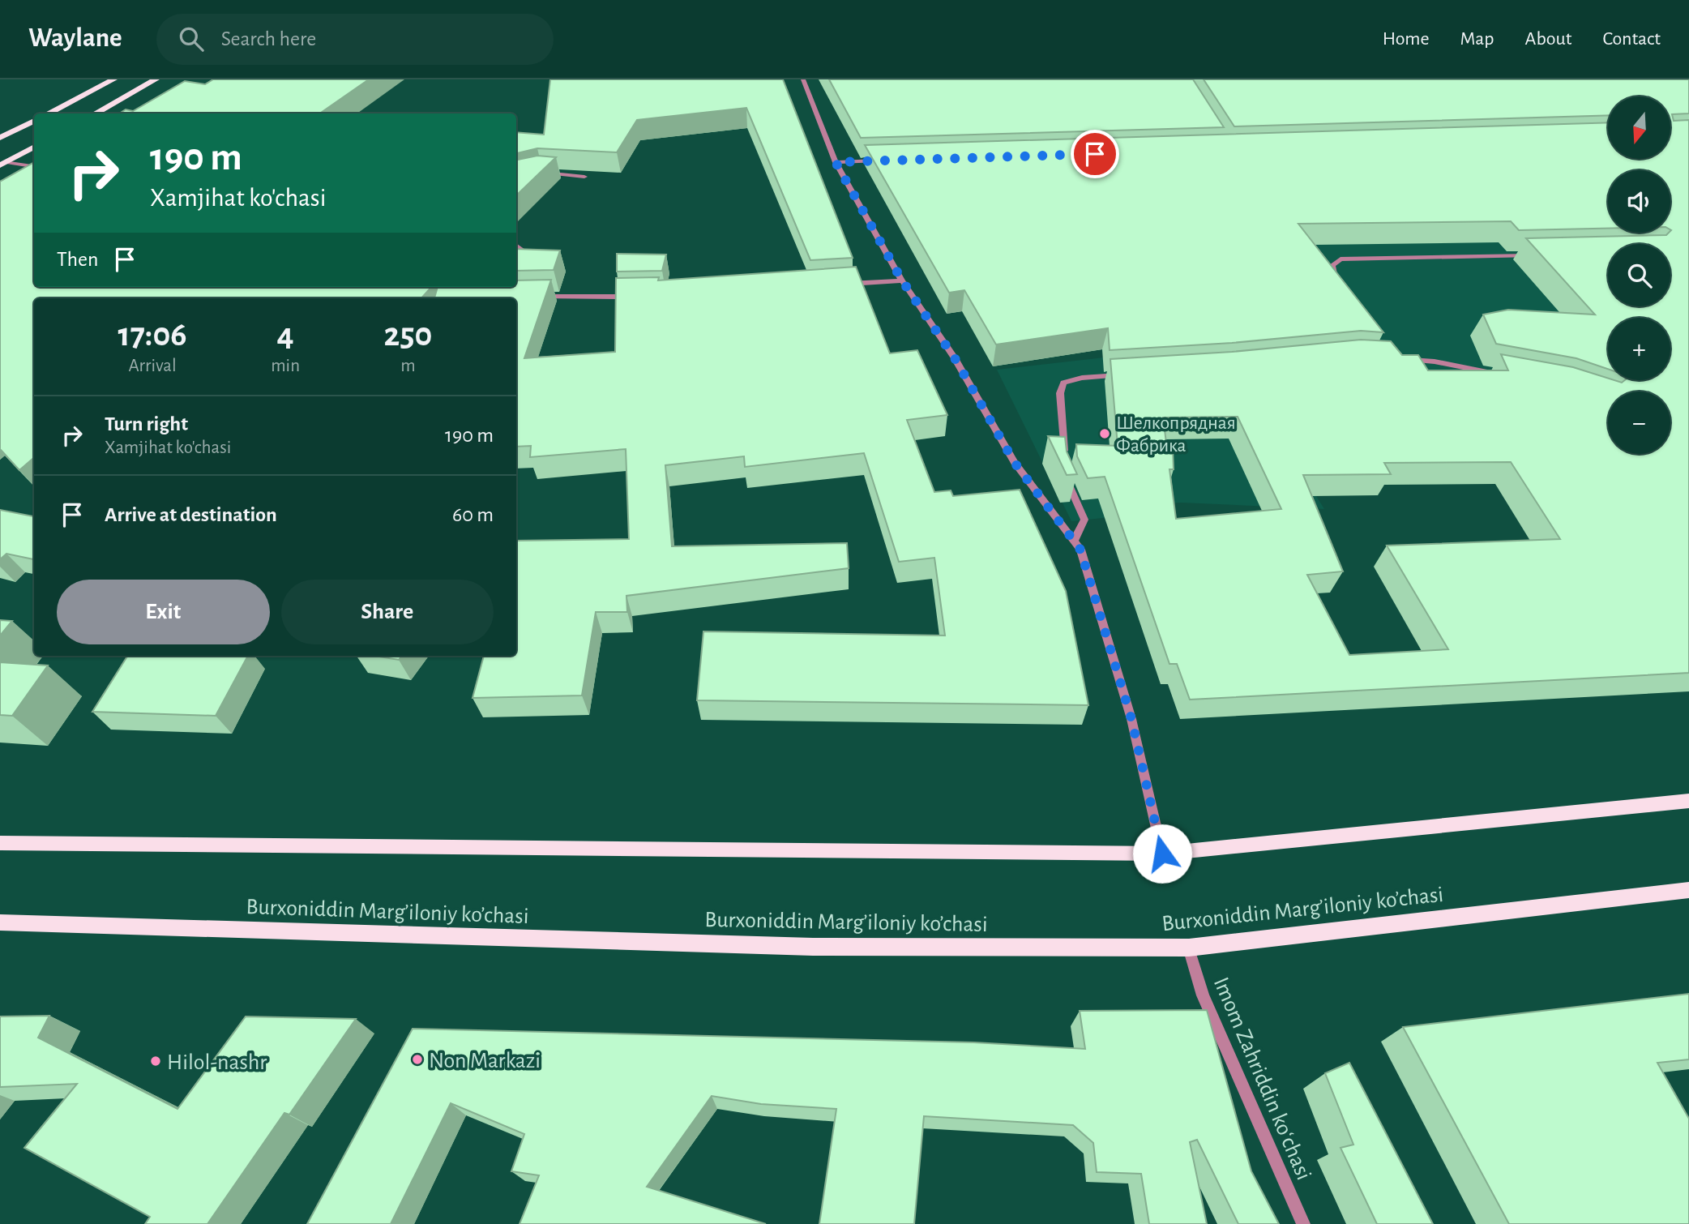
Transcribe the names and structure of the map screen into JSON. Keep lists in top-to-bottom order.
{
  "streets": {
    "main road": ["Burxoniddin Marg’iloniy ko’chasi"],
    "street": ["Imom Zahriddin koʻchasi"]
  },
  "crossings": [
    ["Burxoniddin Marg’iloniy ko’chasi", "Imom Zahriddin koʻchasi"]
  ],
  "places": ["Шелкопрядная Фабрика", "Non Markazi", "Hilol-nashr"],
  "north": "bottom",
  "page": {
    "header": "Waylane",
    "search": "Search here",
    "nav": [
      "Home",
      "Map",
      "About",
      "Contact"
    ],
    "map_buttons": ["+", "−"],
    "turn": ["190 m", "Xamjihat ko'chasi"],
    "then": "Then",
    "eta": [
      "17:06",
      "Arrival",
      "4",
      "min",
      "250",
      "m"
    ],
    "list": [
      {
        "name": "Turn right",
        "note": "Xamjihat ko'chasi",
        "value": "190 m"
      },
      {
        "name": "Arrive at destination",
        "value": "60 m"
      }
    ],
    "buttons": ["Exit", "Share"]
  }
}
